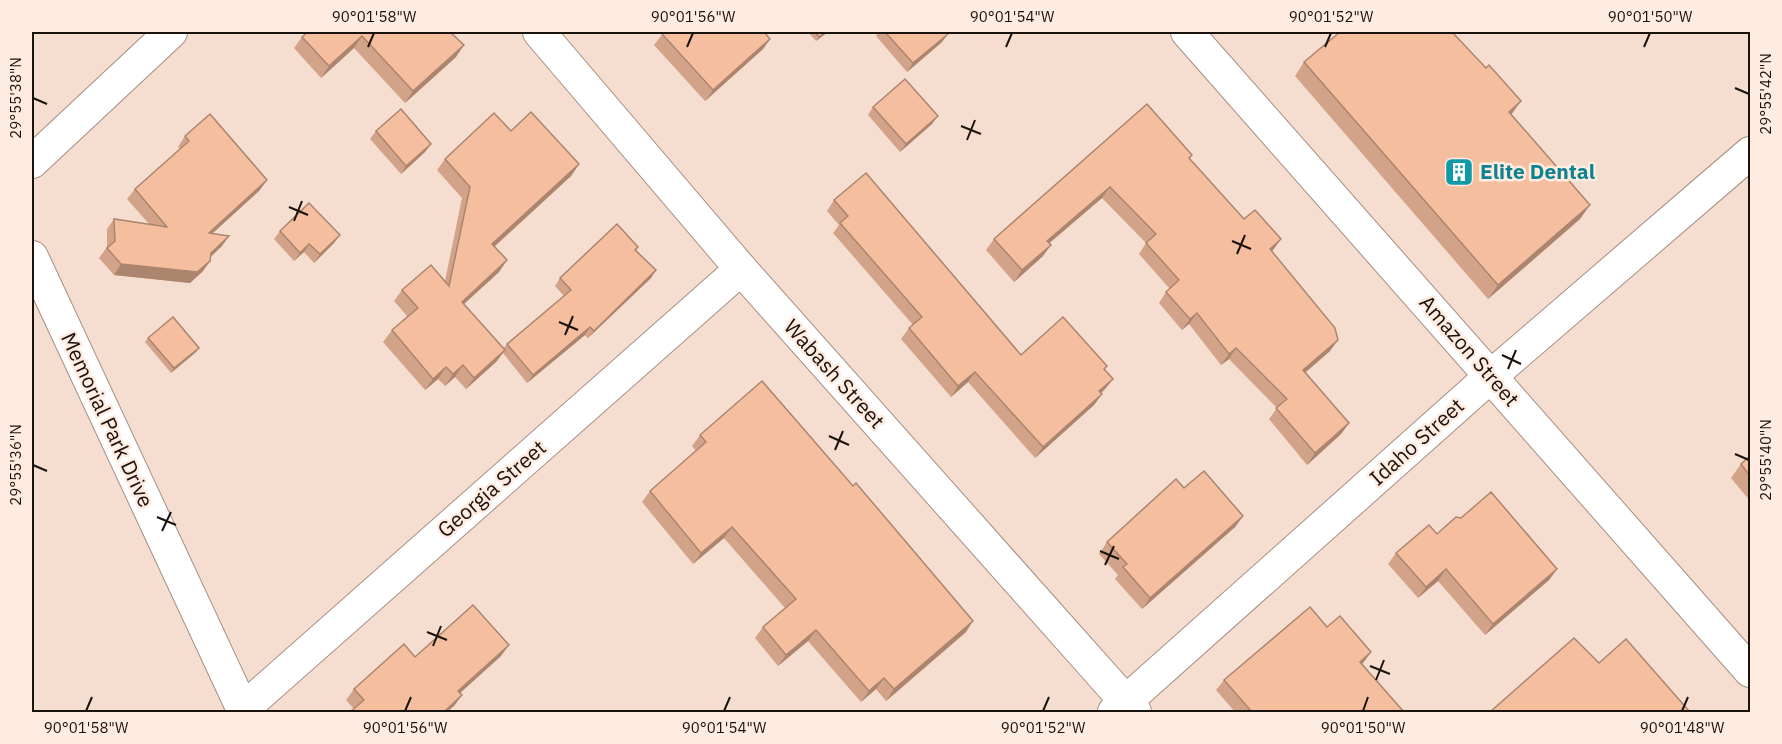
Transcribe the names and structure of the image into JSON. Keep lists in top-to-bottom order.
{
  "streets": {
    "street": [
      "Amazon Street",
      "Wabash Street",
      "Memorial Park Drive",
      "Idaho Street",
      "Georgia Street"
    ]
  },
  "crossings": [
    ["Amazon Street", "Idaho Street"],
    ["Wabash Street", "Idaho Street"],
    ["Wabash Street", "Georgia Street"],
    ["Memorial Park Drive", "Georgia Street"]
  ],
  "places": {
    "building": ["Elite Dental"]
  },
  "coordinates": [
    "90°01'58\"W",
    "90°01'56\"W",
    "90°01'54\"W",
    "90°01'52\"W",
    "90°01'50\"W",
    "29°55'42\"N",
    "29°55'38\"N",
    "29°55'40\"N",
    "29°55'36\"N",
    "90°01'48\"W"
  ]
}
